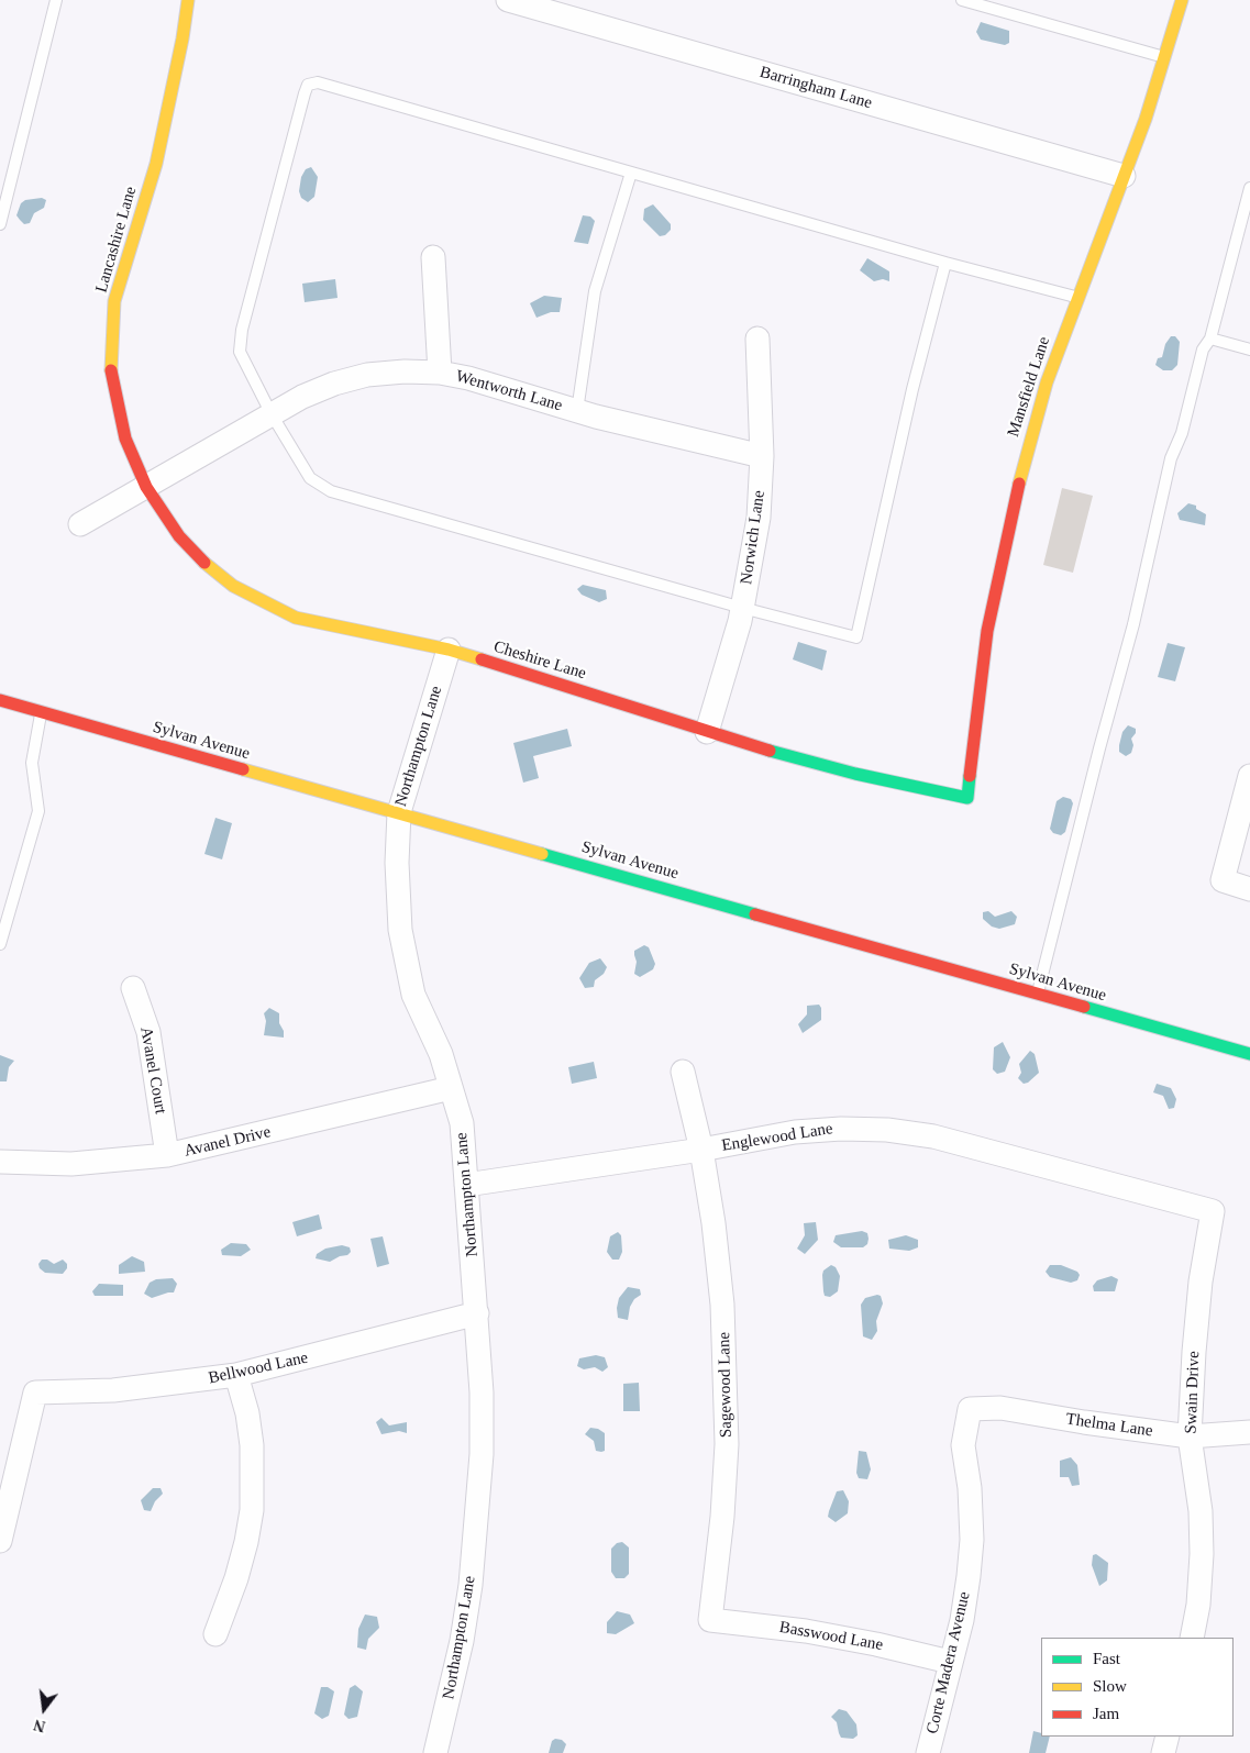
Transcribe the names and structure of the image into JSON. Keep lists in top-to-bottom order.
{
  "streets": {
    "street": [
      "Barringham Lane",
      "Lancashire Lane",
      "Mansfield Lane",
      "Wentworth Lane",
      "Norwich Lane",
      "Cheshire Lane",
      "Sylvan Avenue",
      "Northampton Lane",
      "Avanel Court",
      "Englewood Lane",
      "Avanel Drive",
      "Bellwood Lane",
      "Sagewood Lane",
      "Swain Drive",
      "Thelma Lane",
      "Basswood Lane",
      "Corte Madera Avenue"
    ]
  },
  "crossings": [
    ["Barringham Lane", "Mansfield Lane"],
    ["Lancashire Lane", "Wentworth Lane"],
    ["Lancashire Lane", "Cheshire Lane"],
    ["Mansfield Lane", "Cheshire Lane"],
    ["Wentworth Lane", "Norwich Lane"],
    ["Wentworth Lane", "Cheshire Lane"],
    ["Norwich Lane", "Cheshire Lane"],
    ["Cheshire Lane", "Northampton Lane"],
    ["Sylvan Avenue", "Northampton Lane"],
    ["Northampton Lane", "Englewood Lane"],
    ["Northampton Lane", "Avanel Drive"],
    ["Northampton Lane", "Bellwood Lane"],
    ["Avanel Court", "Avanel Drive"],
    ["Englewood Lane", "Sagewood Lane"],
    ["Englewood Lane", "Swain Drive"],
    ["Sagewood Lane", "Basswood Lane"],
    ["Swain Drive", "Thelma Lane"],
    ["Thelma Lane", "Corte Madera Avenue"],
    ["Basswood Lane", "Corte Madera Avenue"]
  ],
  "legend": ["Fast", "Slow", "Jam"],
  "north": "bottom"
}
